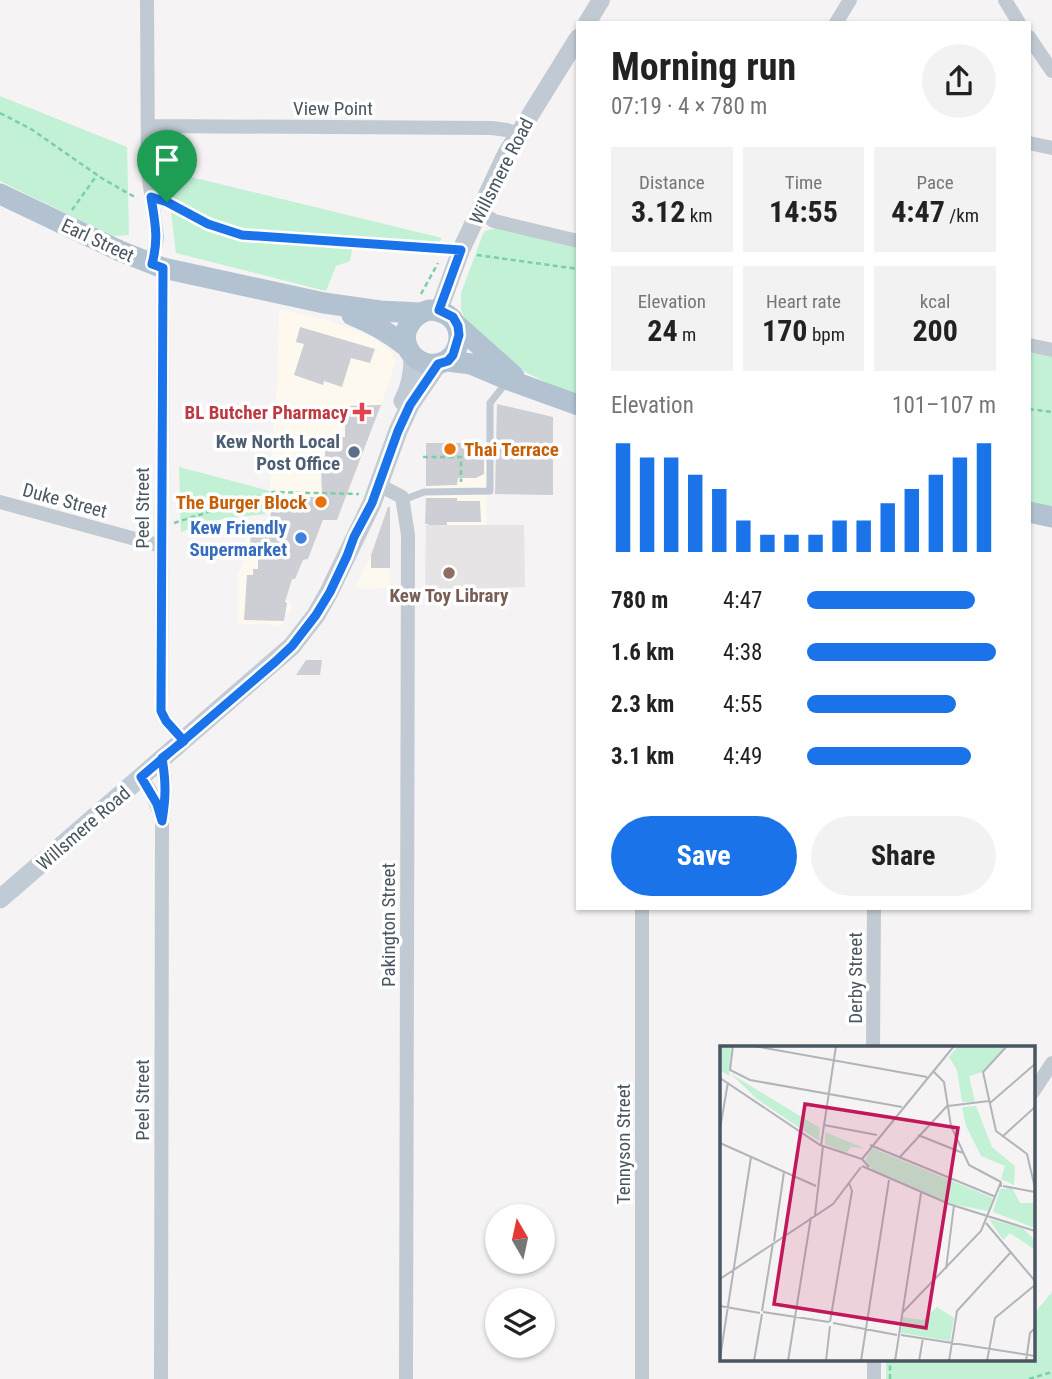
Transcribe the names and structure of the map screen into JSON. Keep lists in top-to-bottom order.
{
  "streets": {
    "main road": ["Willsmere Road", "Earl Street"],
    "street": [
      "View Point",
      "Duke Street",
      "Peel Street",
      "Pakington Street",
      "Derby Street",
      "Tennyson Street"
    ]
  },
  "crossings": [
    ["View Point", "Willsmere Road"],
    ["View Point", "Peel Street"],
    ["Willsmere Road", "Earl Street"],
    ["Willsmere Road", "Peel Street"],
    ["Earl Street", "Peel Street"],
    ["Duke Street", "Peel Street"]
  ],
  "places": {
    "health": ["BL Butcher Pharmacy"],
    "other": [
      "Thai Terrace",
      "Kew North Local Post Office",
      "The Burger Block",
      "Kew Friendly Supermarket",
      "Kew Toy Library"
    ]
  },
  "north": "top",
  "page": {
    "heading": ["Morning run", "07:19 · 4 × 780 m"],
    "stats": [
      ["Distance", "3.12 km"],
      ["Time", "14:55"],
      ["Pace", "4:47 /km"],
      ["Elevation", "24 m"],
      ["Heart rate", "170 bpm"],
      ["kcal", "200"]
    ],
    "chart": ["Elevation", "101–107 m"],
    "list": [
      {
        "name": "780 m",
        "note": "4:47"
      },
      {
        "name": "1.6 km",
        "note": "4:38"
      },
      {
        "name": "2.3 km",
        "note": "4:55"
      },
      {
        "name": "3.1 km",
        "note": "4:49"
      }
    ],
    "buttons": ["Save", "Share"]
  }
}
